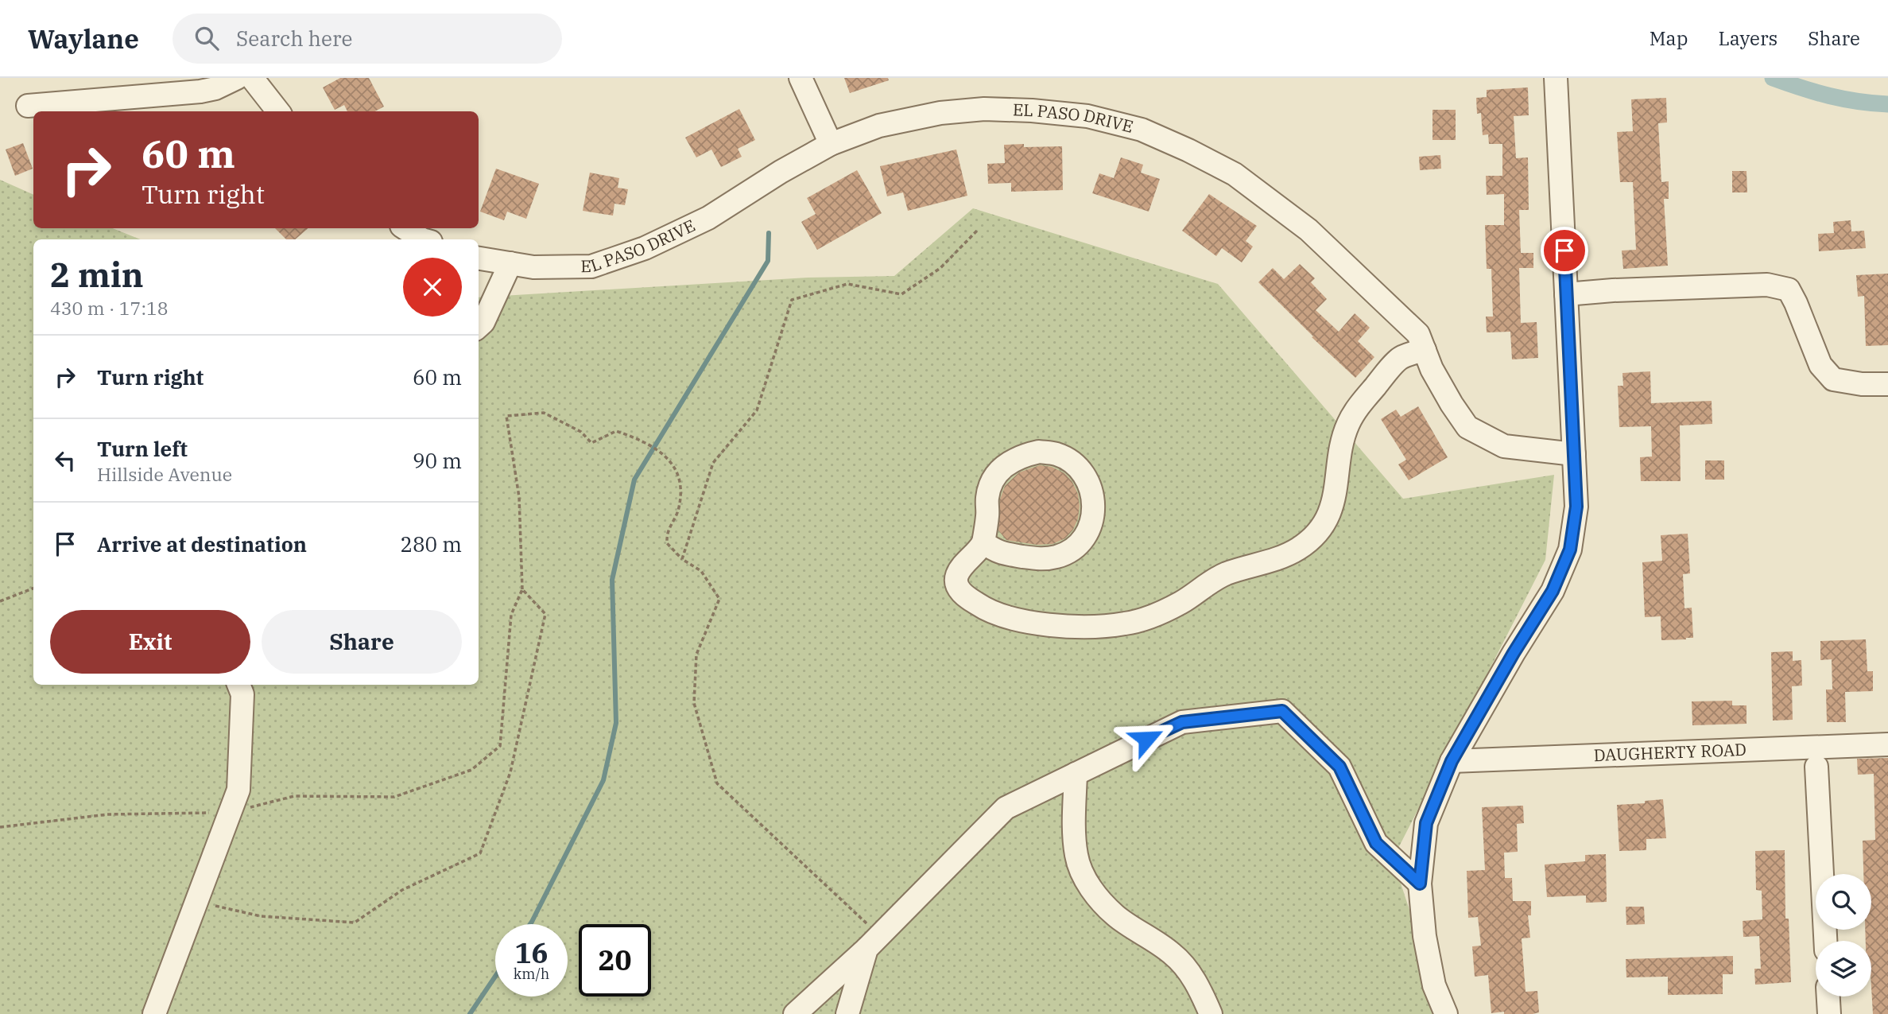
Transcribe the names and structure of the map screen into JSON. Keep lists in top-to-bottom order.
{
  "streets": {
    "street": ["EL PASO DRIVE", "DAUGHERTY ROAD"]
  },
  "page": {
    "header": "Waylane",
    "search": "Search here",
    "nav": ["Map", "Layers", "Share"],
    "turn": ["60 m", "Turn right"],
    "heading": ["2 min", "430 m · 17:18"],
    "list": [
      {
        "name": "Turn right",
        "value": "60 m"
      },
      {
        "name": "Turn left",
        "note": "Hillside Avenue",
        "value": "90 m"
      },
      {
        "name": "Arrive at destination",
        "value": "280 m"
      }
    ],
    "buttons": ["Exit", "Share"],
    "speed": "16 km/h",
    "limit": "20"
  }
}
